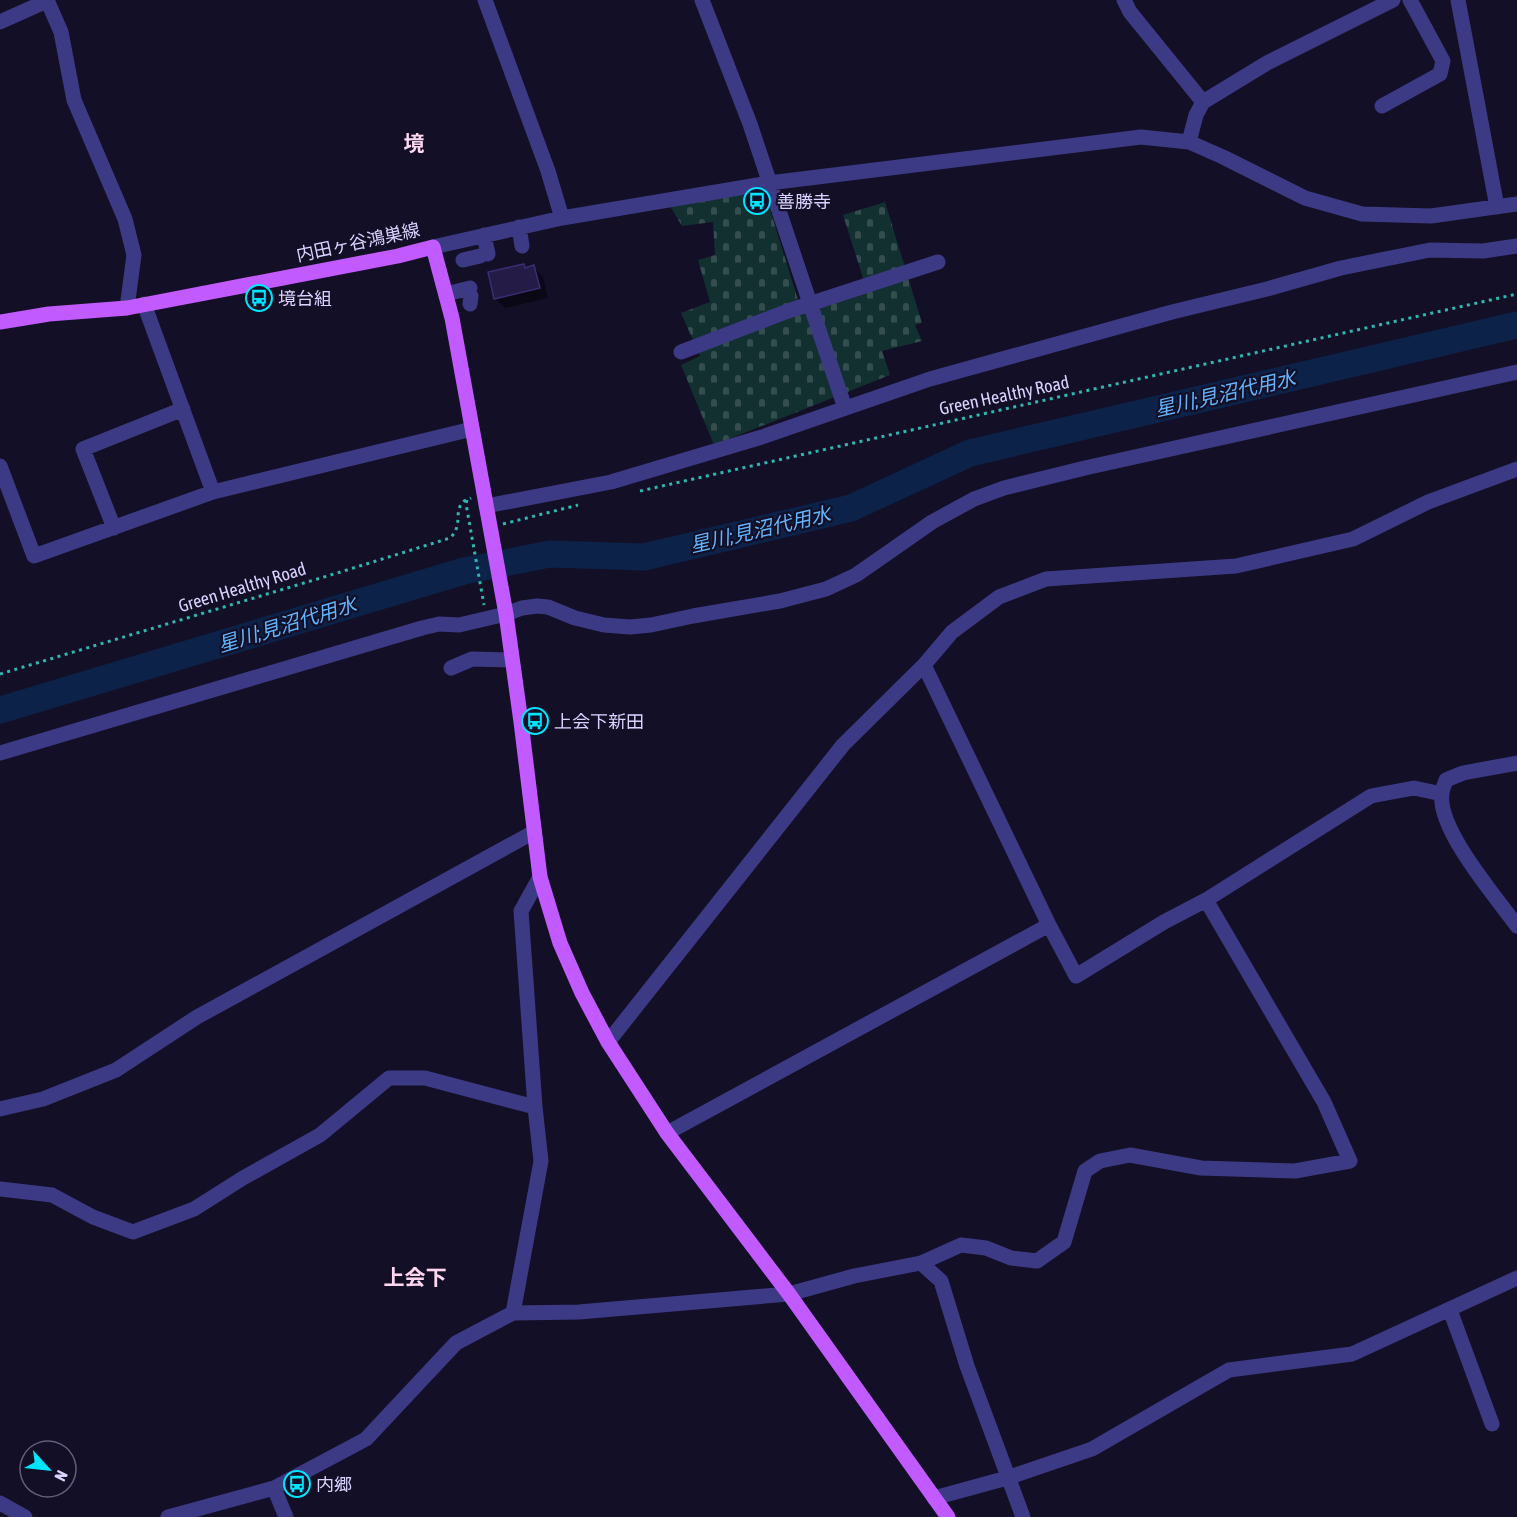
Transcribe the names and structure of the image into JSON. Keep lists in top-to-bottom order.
{
  "streets": {
    "main road": ["内田ヶ谷鴻巣線"],
    "path": ["Green Healthy Road"]
  },
  "districts": ["境", "上会下"],
  "water": ["星川;見沼代用水"],
  "places": {
    "bus stop": [
      "善勝寺",
      "境台組",
      "上会下新田",
      "内郷"
    ]
  },
  "north": "bottom right"
}
